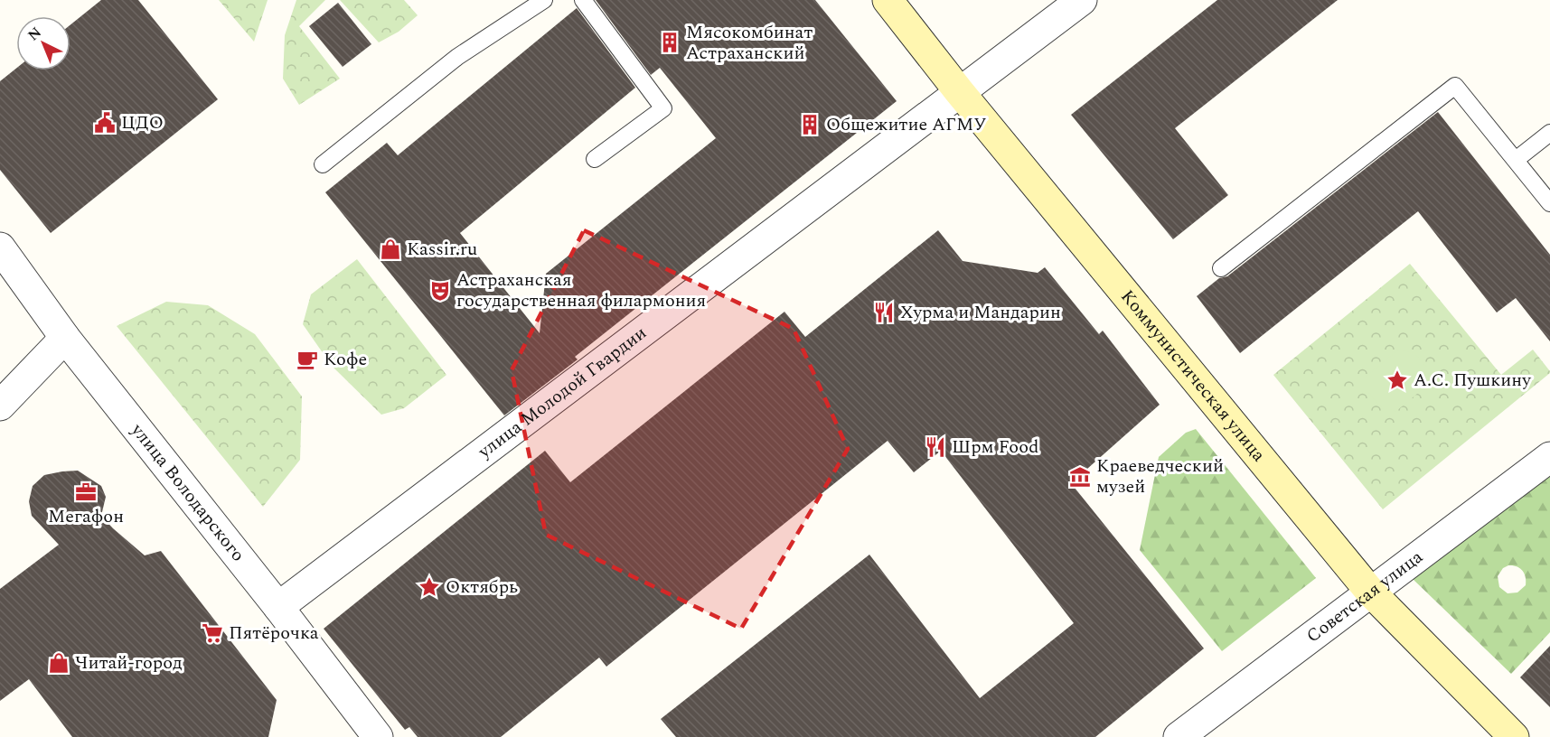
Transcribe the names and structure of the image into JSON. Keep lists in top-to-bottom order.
{
  "streets": {
    "main road": ["Коммунистическая улица"],
    "street": ["улица Молодой Гвардии", "улица Володарского", "Советская улица"]
  },
  "crossings": [
    ["Коммунистическая улица", "улица Молодой Гвардии"],
    ["Коммунистическая улица", "Советская улица"],
    ["улица Молодой Гвардии", "улица Володарского"]
  ],
  "places": {
    "building": ["Мясокомбинат Астраханский", "Общежитие АГМУ"],
    "public building": ["ЦДО"],
    "shop": ["Kassir.ru", "Читай-город"],
    "theatre": ["Астраханская государственная филармония"],
    "restaurant": ["Хурма и Мандарин", "Шрм Food"],
    "cafe": ["Кофе"],
    "place": ["А.С. Пушкину", "Октябрь"],
    "museum": ["Краеведческий музей"],
    "office": ["Мегафон"],
    "supermarket": ["Пятёрочка"]
  },
  "north": "top left"
}
